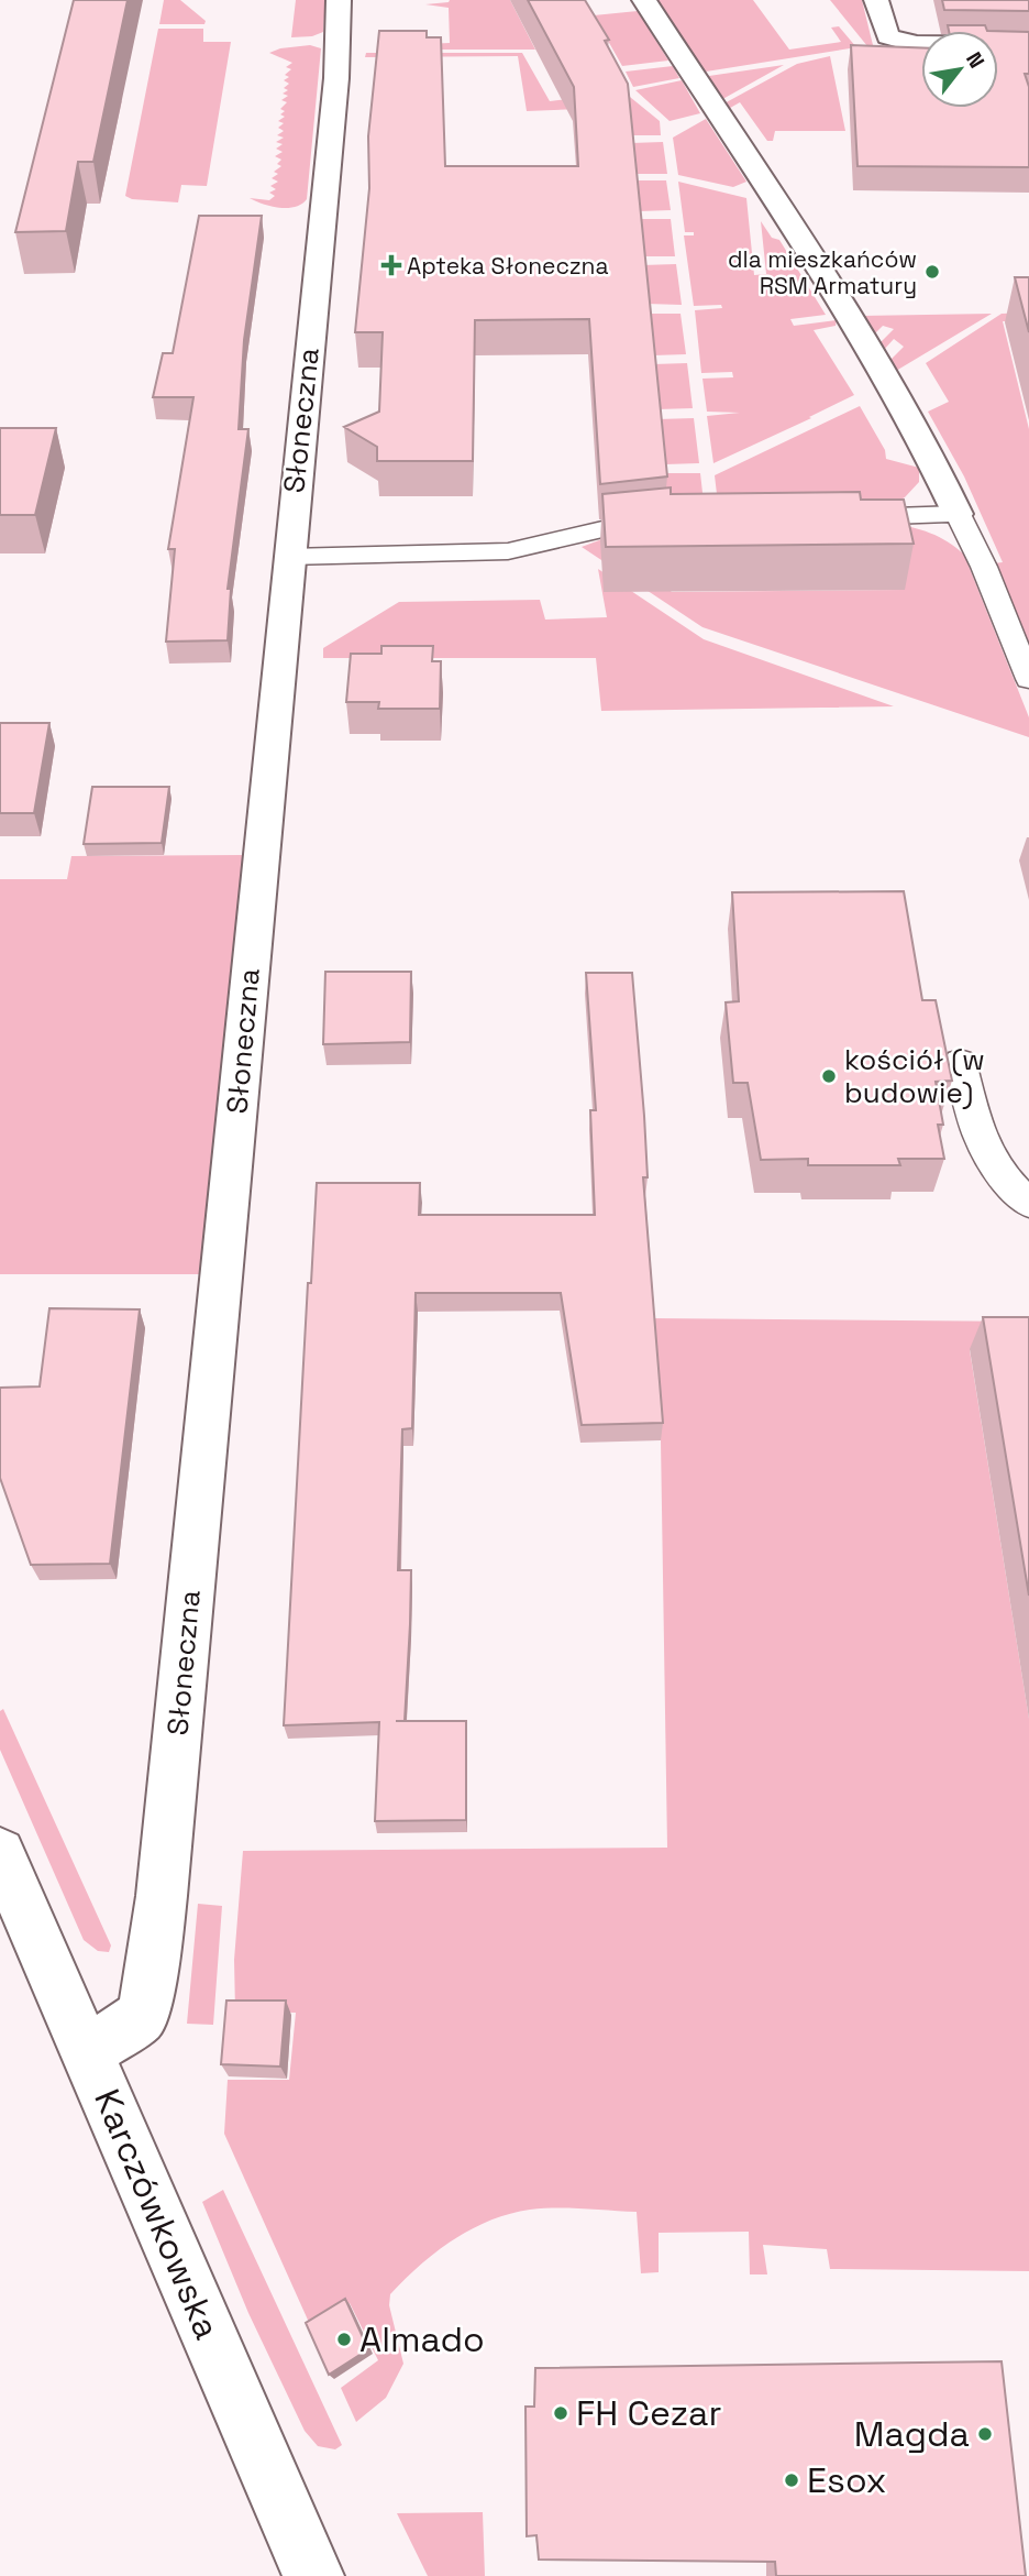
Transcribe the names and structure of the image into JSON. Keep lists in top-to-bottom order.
{
  "streets": {
    "street": ["Słoneczna", "Karczówkowska"]
  },
  "crossings": [
    ["Słoneczna", "Karczówkowska"]
  ],
  "places": {
    "health": ["Apteka Słoneczna"],
    "other": [
      "dla mieszkańców RSM Armatury",
      "kościół (w budowie)",
      "Almado",
      "FH Cezar",
      "Magda",
      "Esox"
    ]
  },
  "north": "top right"
}
